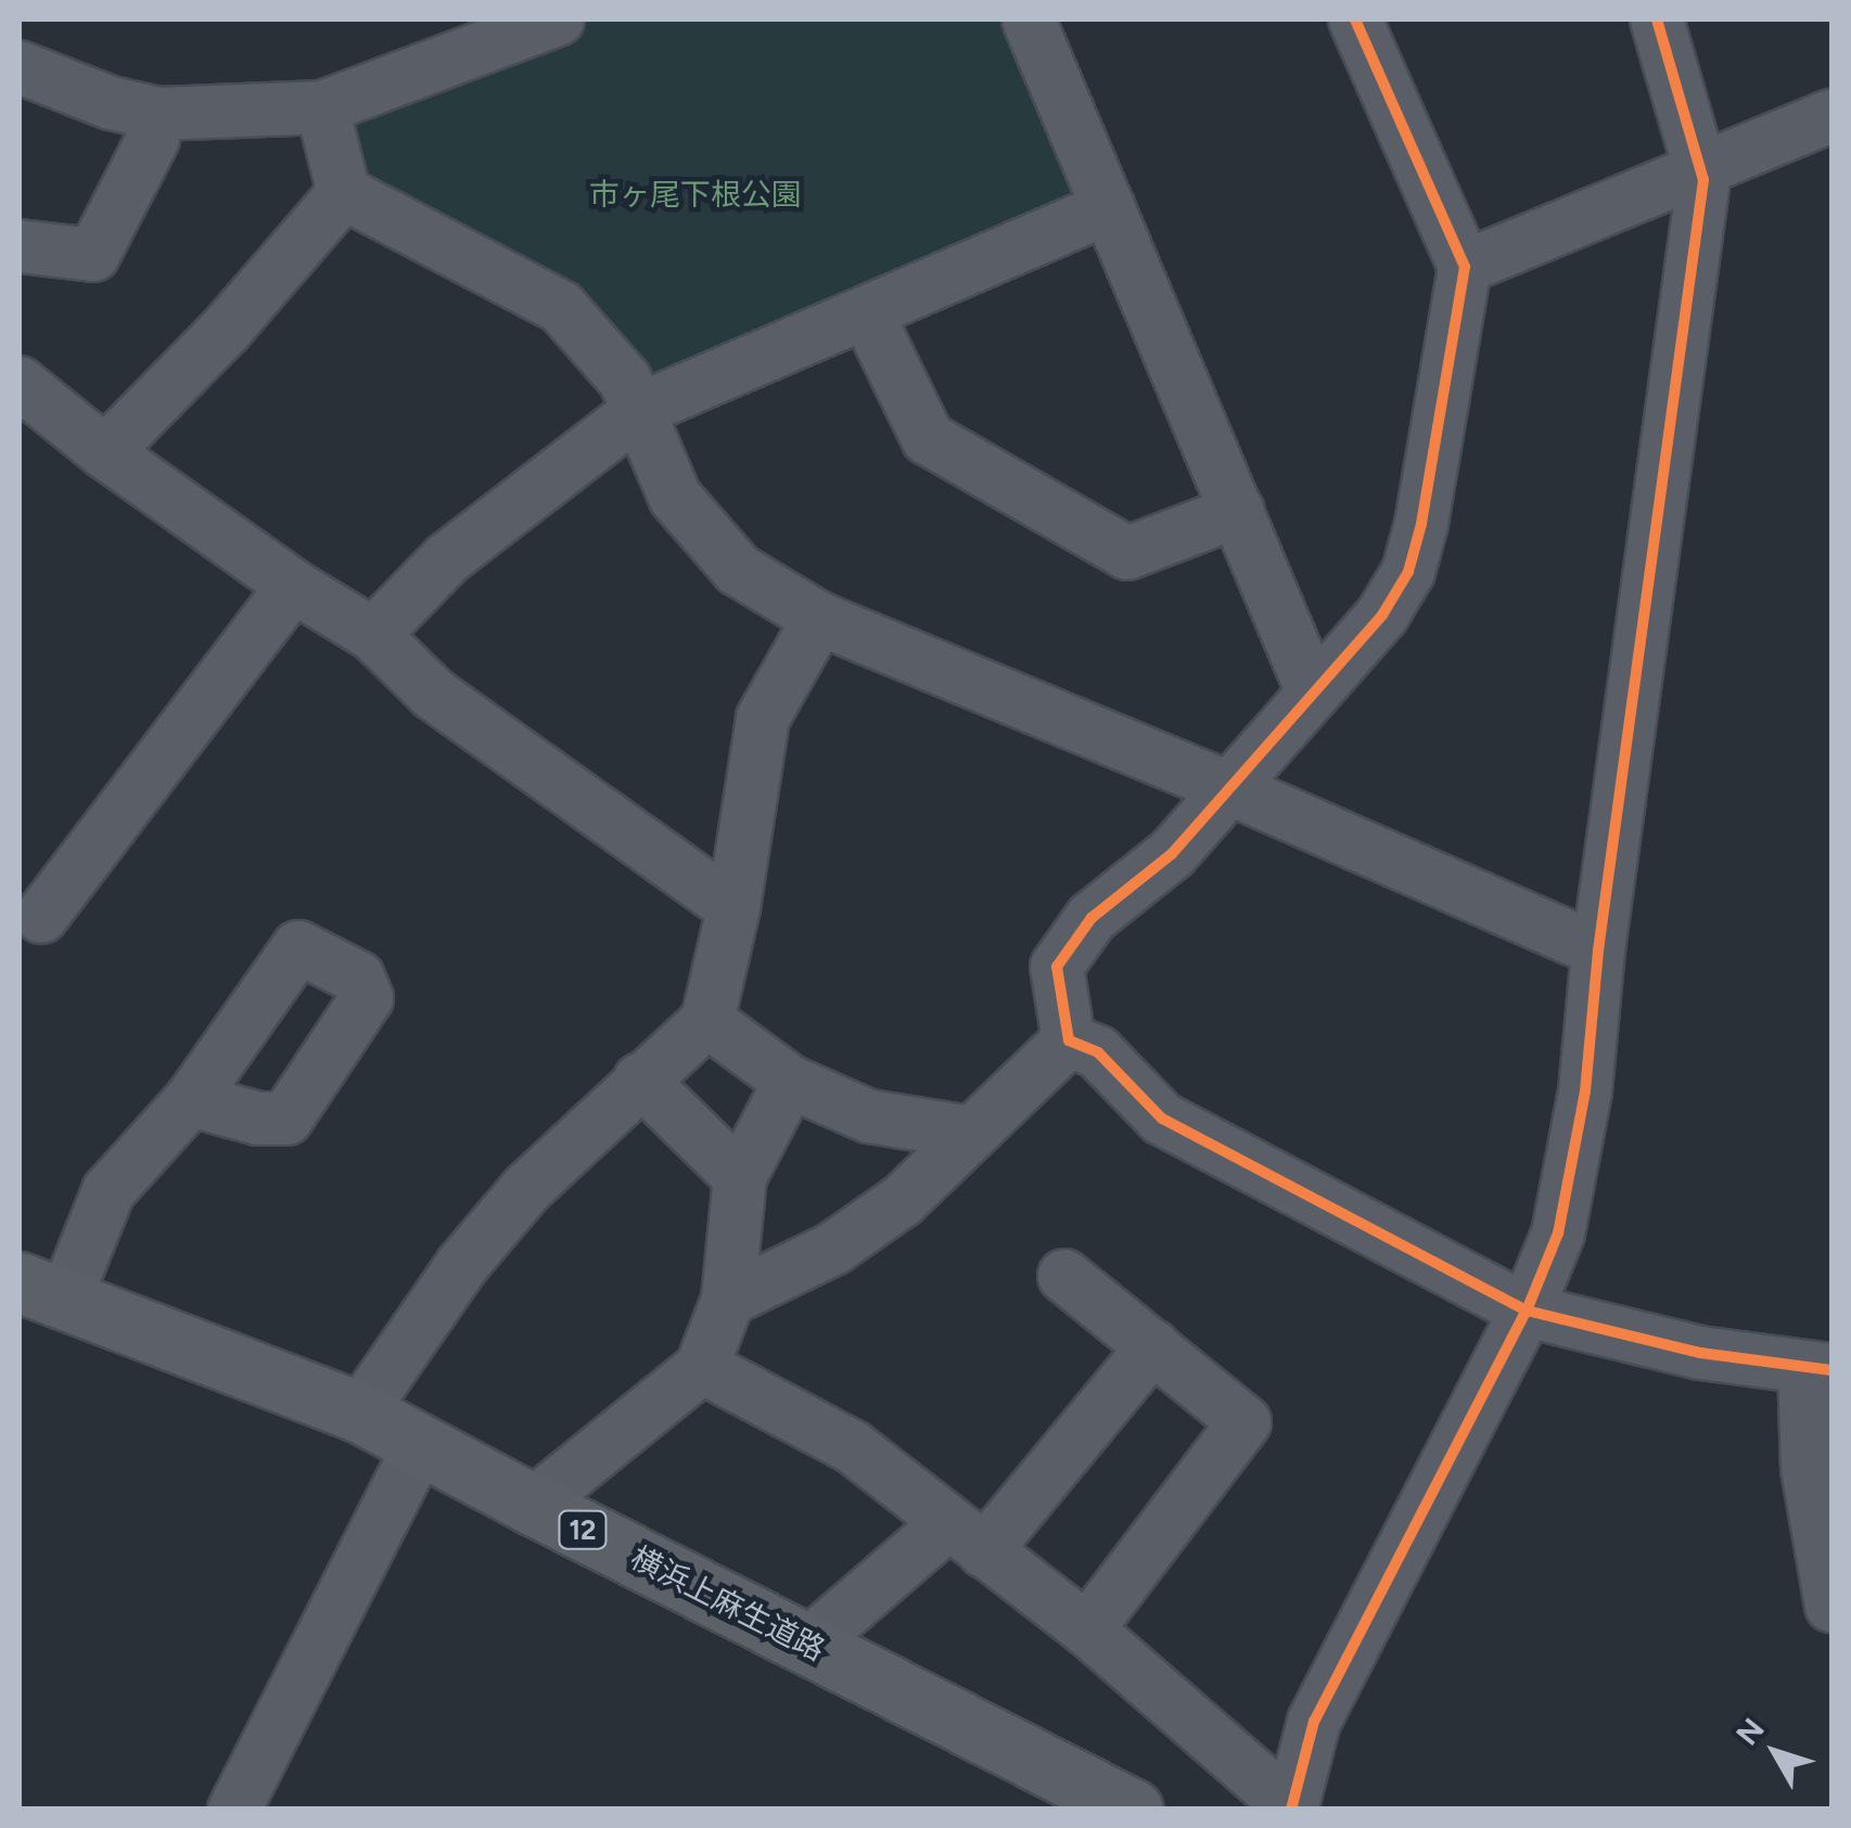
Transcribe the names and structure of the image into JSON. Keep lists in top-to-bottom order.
{
  "streets": {
    "main road": ["12", "横浜上麻生道路"]
  },
  "parks": ["市ヶ尾下根公園"],
  "north": "top left"
}
